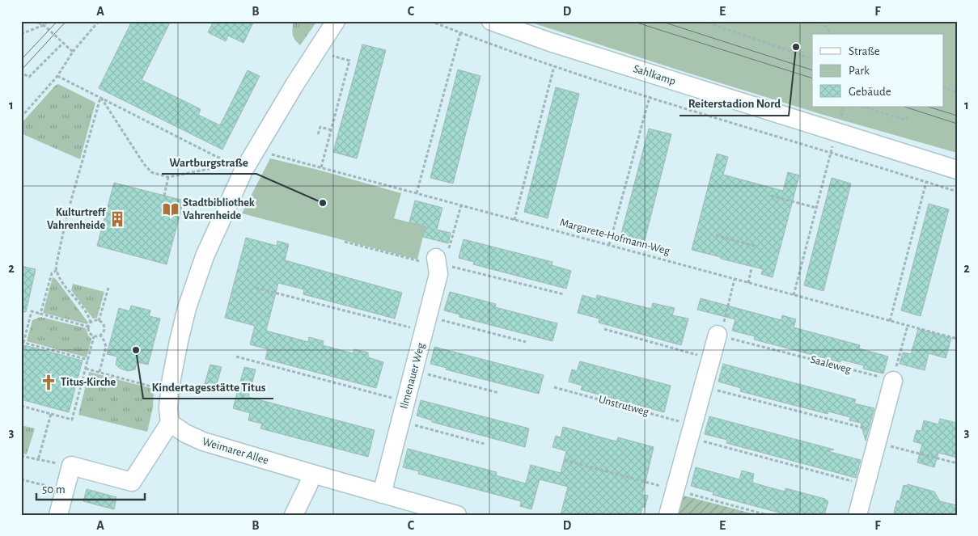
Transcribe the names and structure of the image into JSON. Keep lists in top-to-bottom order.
{
  "streets": {
    "street": ["Sahlkamp", "Ilmenauer Weg", "Weimarer Allee"],
    "path": ["Margarete-Hofmann-Weg", "Saaleweg", "Unstrutweg"]
  },
  "crossings": [
    ["Ilmenauer Weg", "Weimarer Allee"]
  ],
  "places": {
    "other": ["Reiterstadion Nord", "Wartburgstraße", "Kindertagesstätte Titus"],
    "library": ["Stadtbibliothek Vahrenheide"],
    "building": ["Kulturtreff Vahrenheide"],
    "church": ["Titus-Kirche"]
  },
  "legend": ["Straße", "Park", "Gebäude"],
  "scale_bar": "50 m",
  "grid": {
    "columns": [
      "A",
      "B",
      "C",
      "D",
      "E",
      "F"
    ],
    "rows": ["1", "2", "3"]
  }
}
